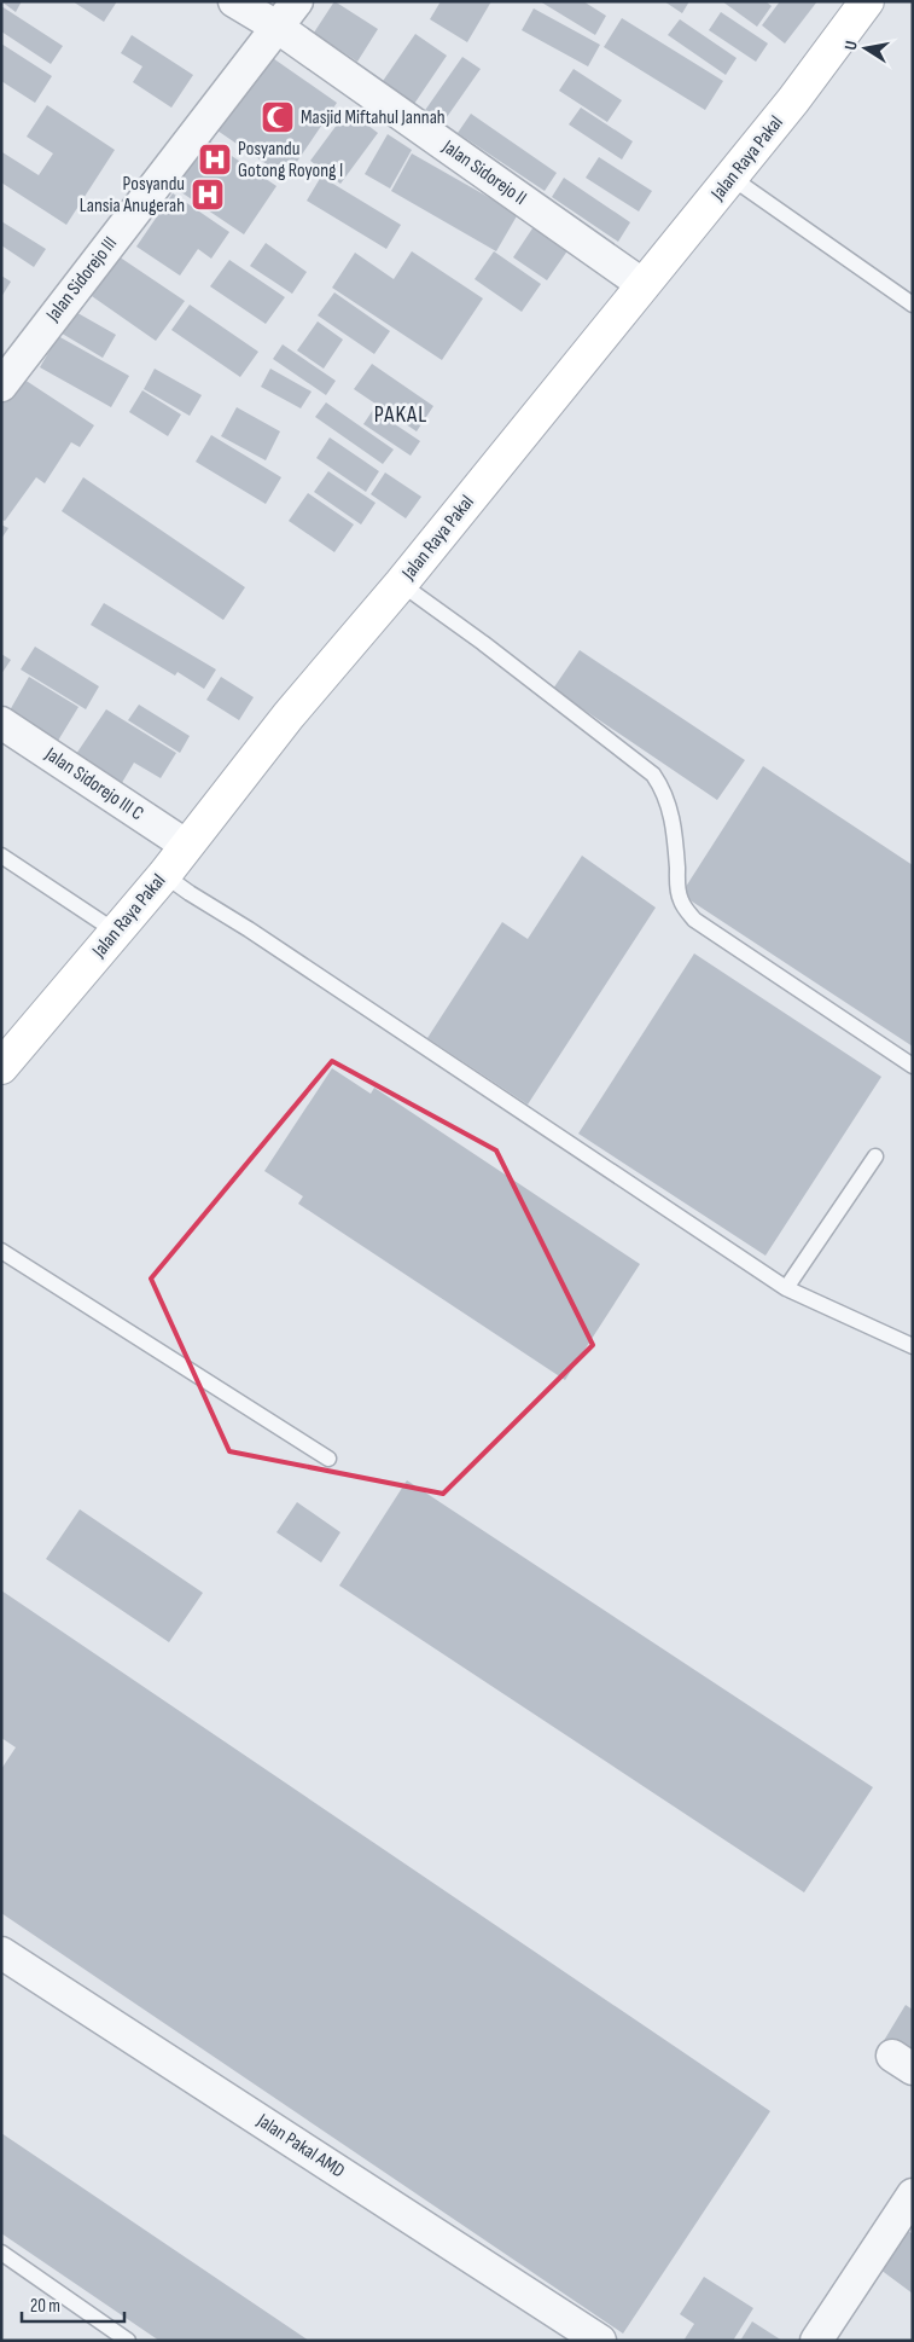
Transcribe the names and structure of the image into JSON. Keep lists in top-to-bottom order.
{
  "streets": {
    "main road": ["Jalan Raya Pakal"],
    "street": [
      "Jalan Sidorejo II",
      "Jalan Sidorejo III",
      "Jalan Sidorejo III C",
      "Jalan Pakal AMD"
    ]
  },
  "crossings": [
    ["Jalan Raya Pakal", "Jalan Sidorejo II"],
    ["Jalan Raya Pakal", "Jalan Sidorejo III C"],
    ["Jalan Sidorejo II", "Jalan Sidorejo III"]
  ],
  "districts": ["PAKAL"],
  "places": {
    "mosque": ["Masjid Miftahul Jannah"],
    "hospital": ["Posyandu Gotong Royong I", "Posyandu Lansia Anugerah"]
  },
  "scale_bar": "20 m",
  "north": "left"
}
